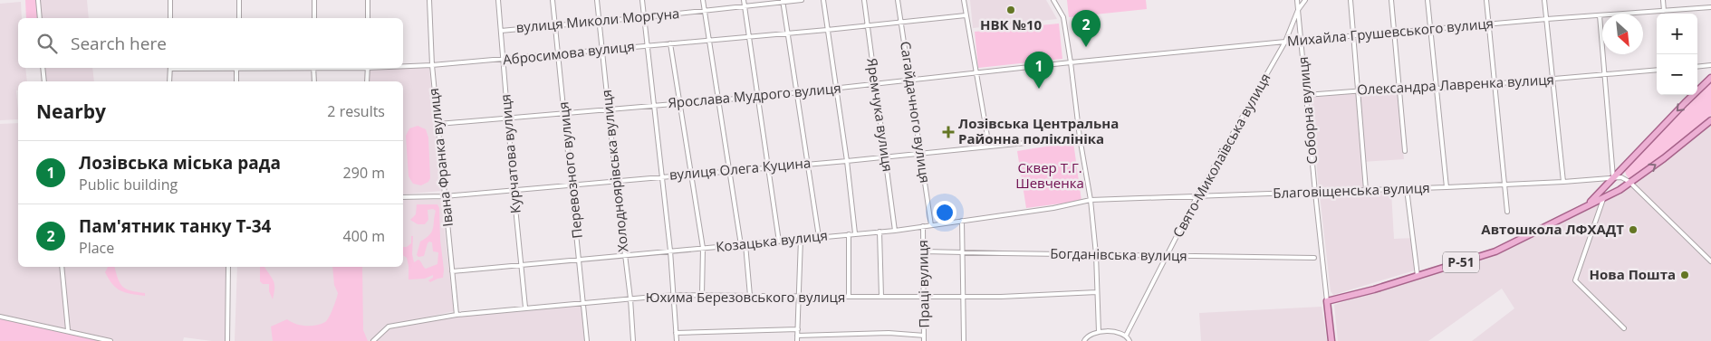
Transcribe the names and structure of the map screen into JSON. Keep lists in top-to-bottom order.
{
  "streets": {
    "main road": ["Р-51"],
    "street": [
      "вулиця Миколи Моргуна",
      "Михайла Грушевського вулиця",
      "Абросимова вулиця",
      "Олександра Лавренка вулиця",
      "Ярослава Мудрого вулиця",
      "Соборна вулиця",
      "Сагайдачного вулиця",
      "Яремчука вулиця",
      "Курчатова вулиця",
      "Свято-Миколаївська вулиця",
      "Івана Франка вулиця",
      "вулиця Олега Куцина",
      "Перевозного вулиця",
      "Холодноярівська вулиця",
      "Благовіщенська вулиця",
      "Козацька вулиця",
      "Богданівська вулиця",
      "Праці вулиця",
      "Юхима Березовського вулиця"
    ]
  },
  "crossings": [
    ["вулиця Миколи Моргуна", "Курчатова вулиця"],
    ["вулиця Миколи Моргуна", "Перевозного вулиця"],
    ["вулиця Миколи Моргуна", "Холодноярівська вулиця"],
    ["Михайла Грушевського вулиця", "Ярослава Мудрого вулиця"],
    ["Михайла Грушевського вулиця", "Соборна вулиця"],
    ["Михайла Грушевського вулиця", "Свято-Миколаївська вулиця"],
    ["Абросимова вулиця", "Сагайдачного вулиця"],
    ["Абросимова вулиця", "Яремчука вулиця"],
    ["Абросимова вулиця", "Курчатова вулиця"],
    ["Абросимова вулиця", "Івана Франка вулиця"],
    ["Абросимова вулиця", "Перевозного вулиця"],
    ["Абросимова вулиця", "Холодноярівська вулиця"],
    ["Олександра Лавренка вулиця", "Соборна вулиця"],
    ["Ярослава Мудрого вулиця", "Сагайдачного вулиця"],
    ["Ярослава Мудрого вулиця", "Яремчука вулиця"],
    ["Ярослава Мудрого вулиця", "Курчатова вулиця"],
    ["Ярослава Мудрого вулиця", "Івана Франка вулиця"],
    ["Ярослава Мудрого вулиця", "Перевозного вулиця"],
    ["Ярослава Мудрого вулиця", "Холодноярівська вулиця"],
    ["Соборна вулиця", "Свято-Миколаївська вулиця"],
    ["Соборна вулиця", "Благовіщенська вулиця"],
    ["Соборна вулиця", "Р-51"],
    ["Сагайдачного вулиця", "вулиця Олега Куцина"],
    ["Сагайдачного вулиця", "Козацька вулиця"],
    ["Яремчука вулиця", "вулиця Олега Куцина"],
    ["Яремчука вулиця", "Козацька вулиця"],
    ["Курчатова вулиця", "вулиця Олега Куцина"],
    ["Курчатова вулиця", "Козацька вулиця"],
    ["Курчатова вулиця", "Юхима Березовського вулиця"],
    ["Свято-Миколаївська вулиця", "Благовіщенська вулиця"],
    ["Свято-Миколаївська вулиця", "Богданівська вулиця"],
    ["Івана Франка вулиця", "вулиця Олега Куцина"],
    ["Івана Франка вулиця", "Козацька вулиця"],
    ["Івана Франка вулиця", "Юхима Березовського вулиця"],
    ["вулиця Олега Куцина", "Перевозного вулиця"],
    ["вулиця Олега Куцина", "Холодноярівська вулиця"],
    ["Перевозного вулиця", "Козацька вулиця"],
    ["Перевозного вулиця", "Юхима Березовського вулиця"],
    ["Холодноярівська вулиця", "Козацька вулиця"],
    ["Холодноярівська вулиця", "Юхима Березовського вулиця"],
    ["Благовіщенська вулиця", "Козацька вулиця"],
    ["Благовіщенська вулиця", "Р-51"],
    ["Козацька вулиця", "Праці вулиця"],
    ["Богданівська вулиця", "Праці вулиця"],
    ["Праці вулиця", "Юхима Березовського вулиця"]
  ],
  "parks": ["Сквер Т.Г. Шевченка"],
  "places": {
    "other": ["НВК №10", "Автошкола ЛФХАДТ", "Нова Пошта"],
    "health": ["Лозівська Центральна Районна поліклініка"]
  },
  "north": "bottom right",
  "page": {
    "pins": ["2", "1"],
    "map_buttons": ["+", "−"],
    "search": "Search here",
    "heading": ["Nearby", "2 results"],
    "list": [
      {
        "mark": "1",
        "name": "Лозівська міська рада",
        "note": "Public building",
        "value": "290 m"
      },
      {
        "mark": "2",
        "name": "Пам'ятник танку Т-34",
        "note": "Place",
        "value": "400 m"
      }
    ]
  }
}
